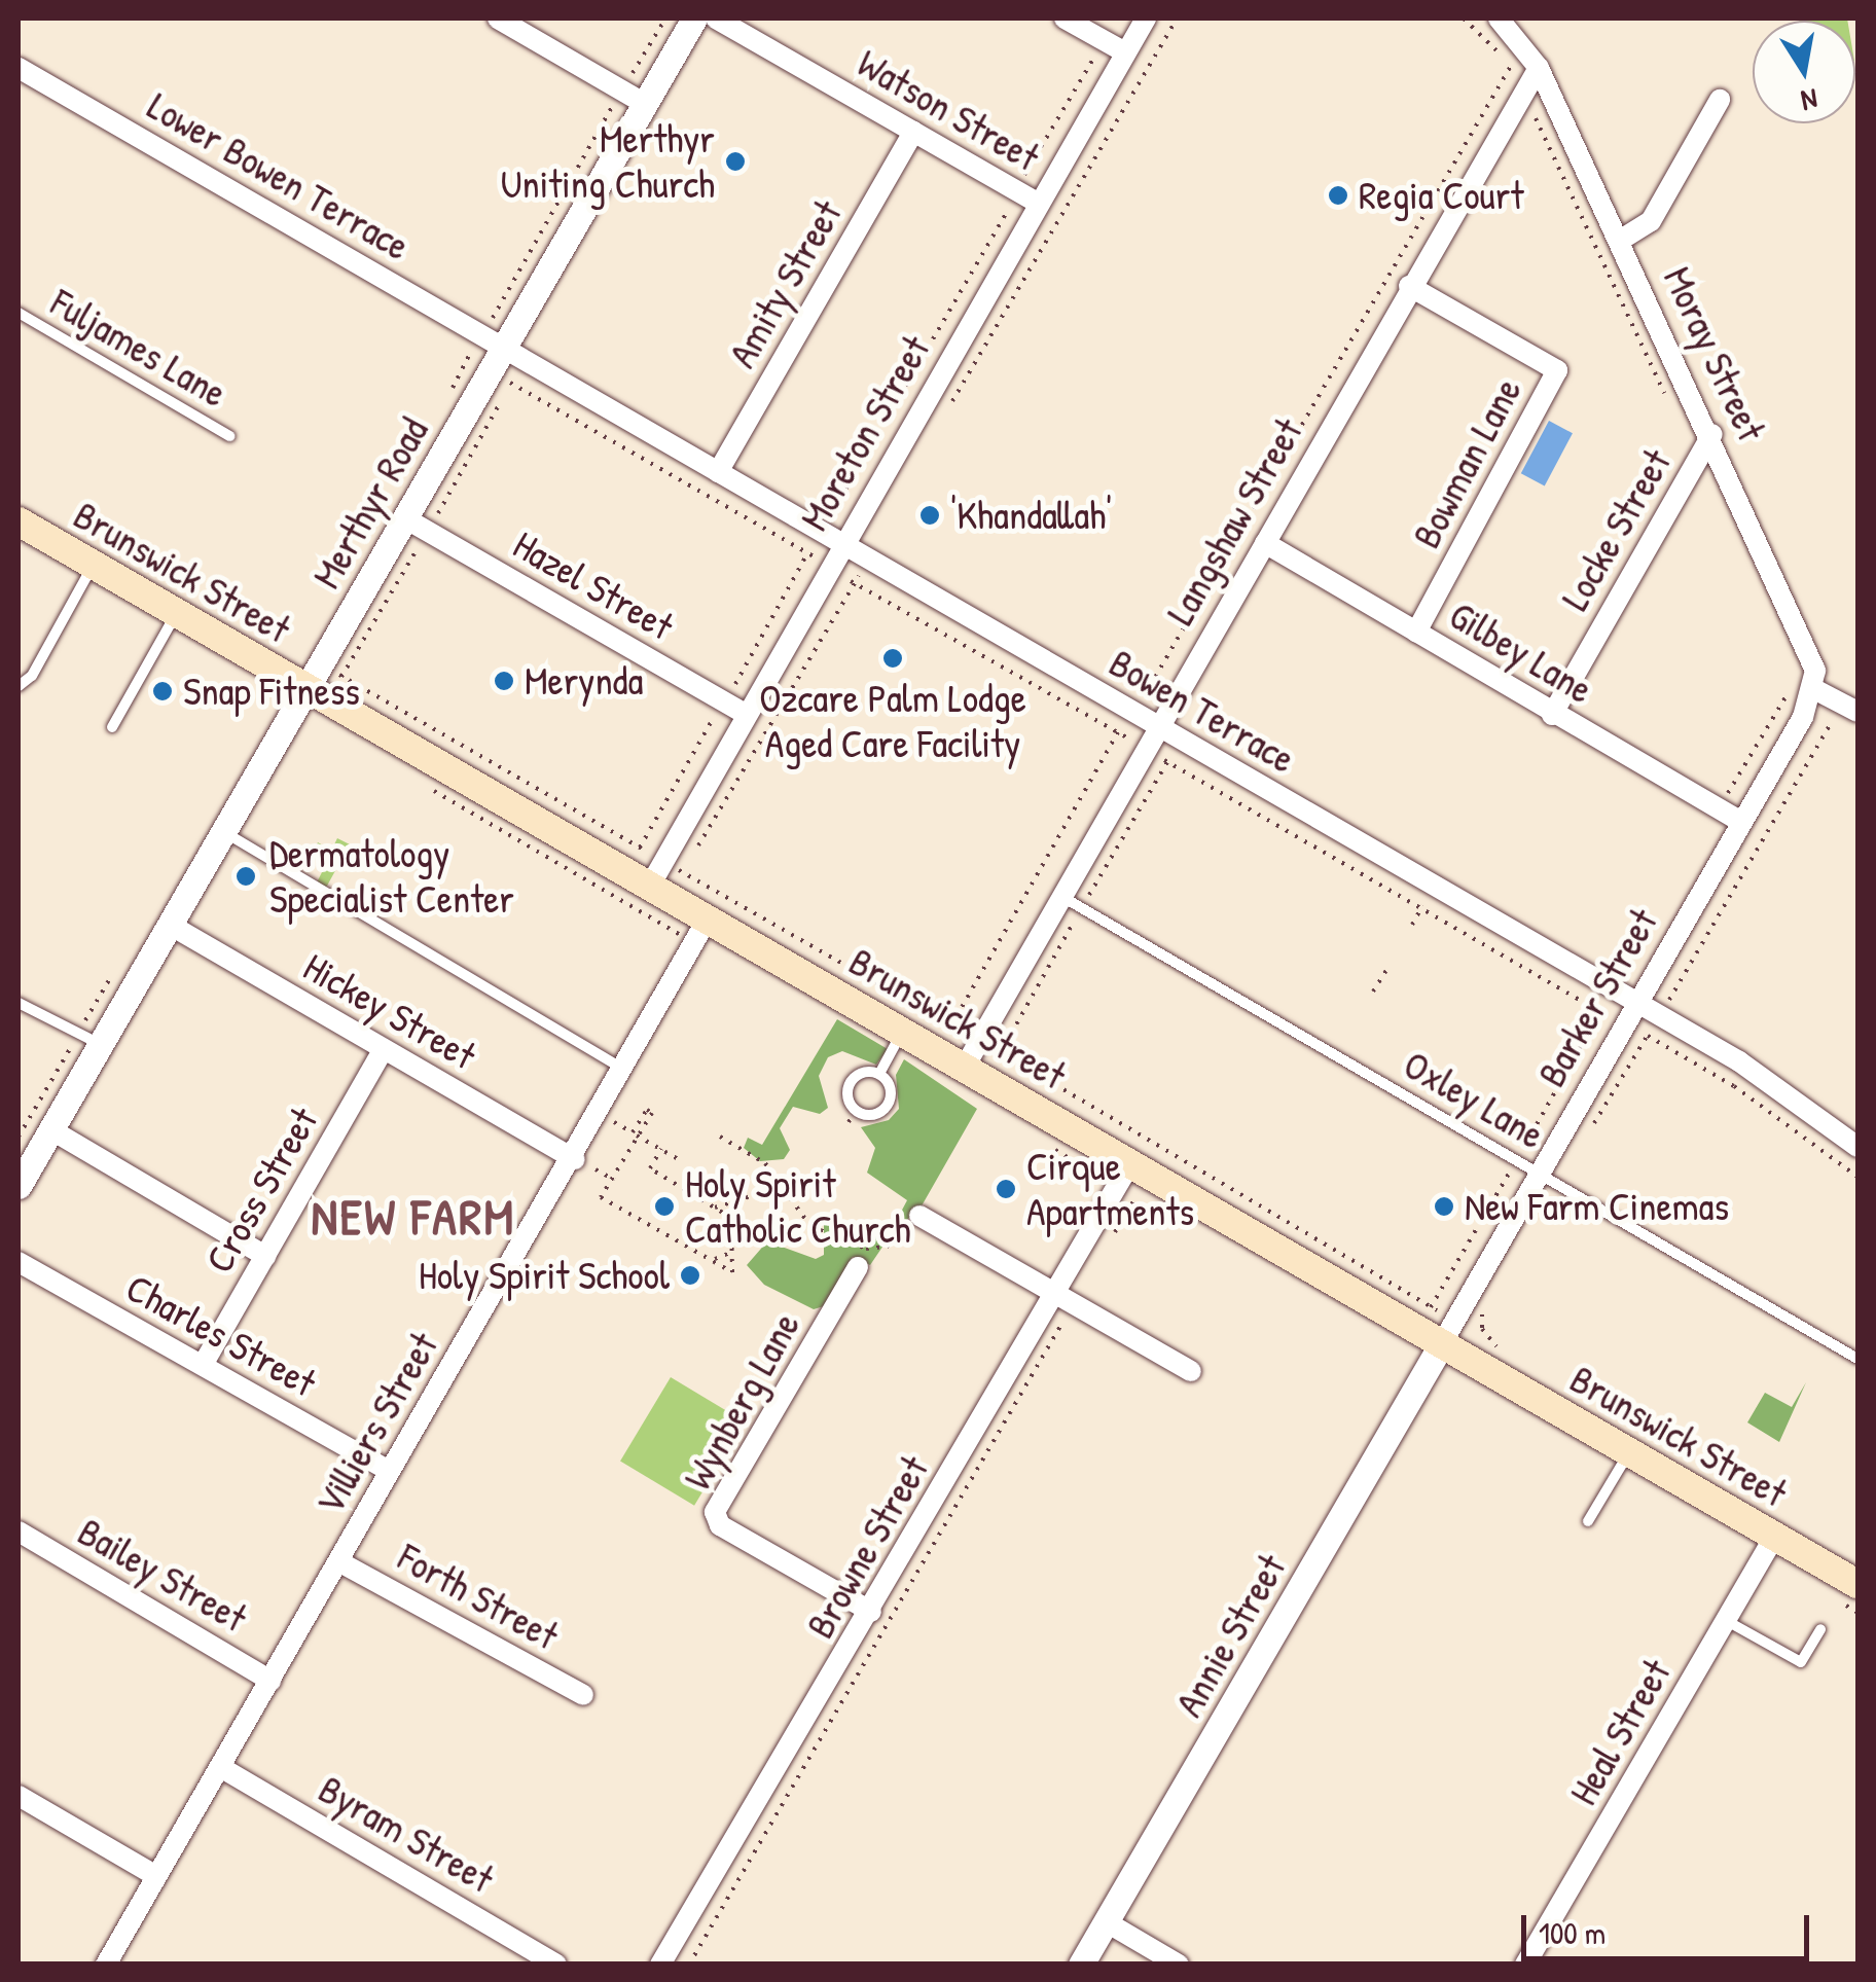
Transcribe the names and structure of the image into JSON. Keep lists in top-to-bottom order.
{
  "streets": {
    "main road": ["Brunswick Street"],
    "street": [
      "Watson Street",
      "Lower Bowen Terrace",
      "Amity Street",
      "Moray Street",
      "Moreton Street",
      "Bowman Lane",
      "Merthyr Road",
      "Langshaw Street",
      "Locke Street",
      "Hazel Street",
      "Gilbey Lane",
      "Bowen Terrace",
      "Barker Street",
      "Hickey Street",
      "Cross Street",
      "Charles Street",
      "Wynberg Lane",
      "Villiers Street",
      "Browne Street",
      "Bailey Street",
      "Forth Street",
      "Annie Street",
      "Heal Street",
      "Byram Street"
    ],
    "lane": ["Fuljames Lane", "Oxley Lane"]
  },
  "crossings": [
    ["Watson Street", "Amity Street"],
    ["Watson Street", "Moreton Street"],
    ["Lower Bowen Terrace", "Merthyr Road"],
    ["Lower Bowen Terrace", "Bowen Terrace"],
    ["Amity Street", "Bowen Terrace"],
    ["Moray Street", "Langshaw Street"],
    ["Moray Street", "Locke Street"],
    ["Moray Street", "Barker Street"],
    ["Moreton Street", "Brunswick Street"],
    ["Moreton Street", "Hazel Street"],
    ["Moreton Street", "Bowen Terrace"],
    ["Bowman Lane", "Langshaw Street"],
    ["Bowman Lane", "Gilbey Lane"],
    ["Merthyr Road", "Brunswick Street"],
    ["Merthyr Road", "Hazel Street"],
    ["Merthyr Road", "Bowen Terrace"],
    ["Merthyr Road", "Hickey Street"],
    ["Langshaw Street", "Brunswick Street"],
    ["Langshaw Street", "Gilbey Lane"],
    ["Langshaw Street", "Bowen Terrace"],
    ["Langshaw Street", "Oxley Lane"],
    ["Locke Street", "Gilbey Lane"],
    ["Brunswick Street", "Barker Street"],
    ["Brunswick Street", "Villiers Street"],
    ["Brunswick Street", "Browne Street"],
    ["Brunswick Street", "Annie Street"],
    ["Brunswick Street", "Heal Street"],
    ["Gilbey Lane", "Barker Street"],
    ["Bowen Terrace", "Barker Street"],
    ["Barker Street", "Oxley Lane"],
    ["Barker Street", "Annie Street"],
    ["Hickey Street", "Cross Street"],
    ["Hickey Street", "Villiers Street"],
    ["Cross Street", "Charles Street"],
    ["Charles Street", "Villiers Street"],
    ["Wynberg Lane", "Browne Street"],
    ["Villiers Street", "Bailey Street"],
    ["Villiers Street", "Forth Street"],
    ["Villiers Street", "Byram Street"]
  ],
  "districts": ["NEW FARM"],
  "places": [
    "Merthyr Uniting Church",
    "Regia Court",
    "'Khandallah'",
    "Ozcare Palm Lodge Aged Care Facility",
    "Merynda",
    "Snap Fitness",
    "Dermatology Specialist Center",
    "Cirque Apartments",
    "Holy Spirit Catholic Church",
    "New Farm Cinemas",
    "Holy Spirit School"
  ],
  "scale_bar": "100 m",
  "north": "bottom"
}
